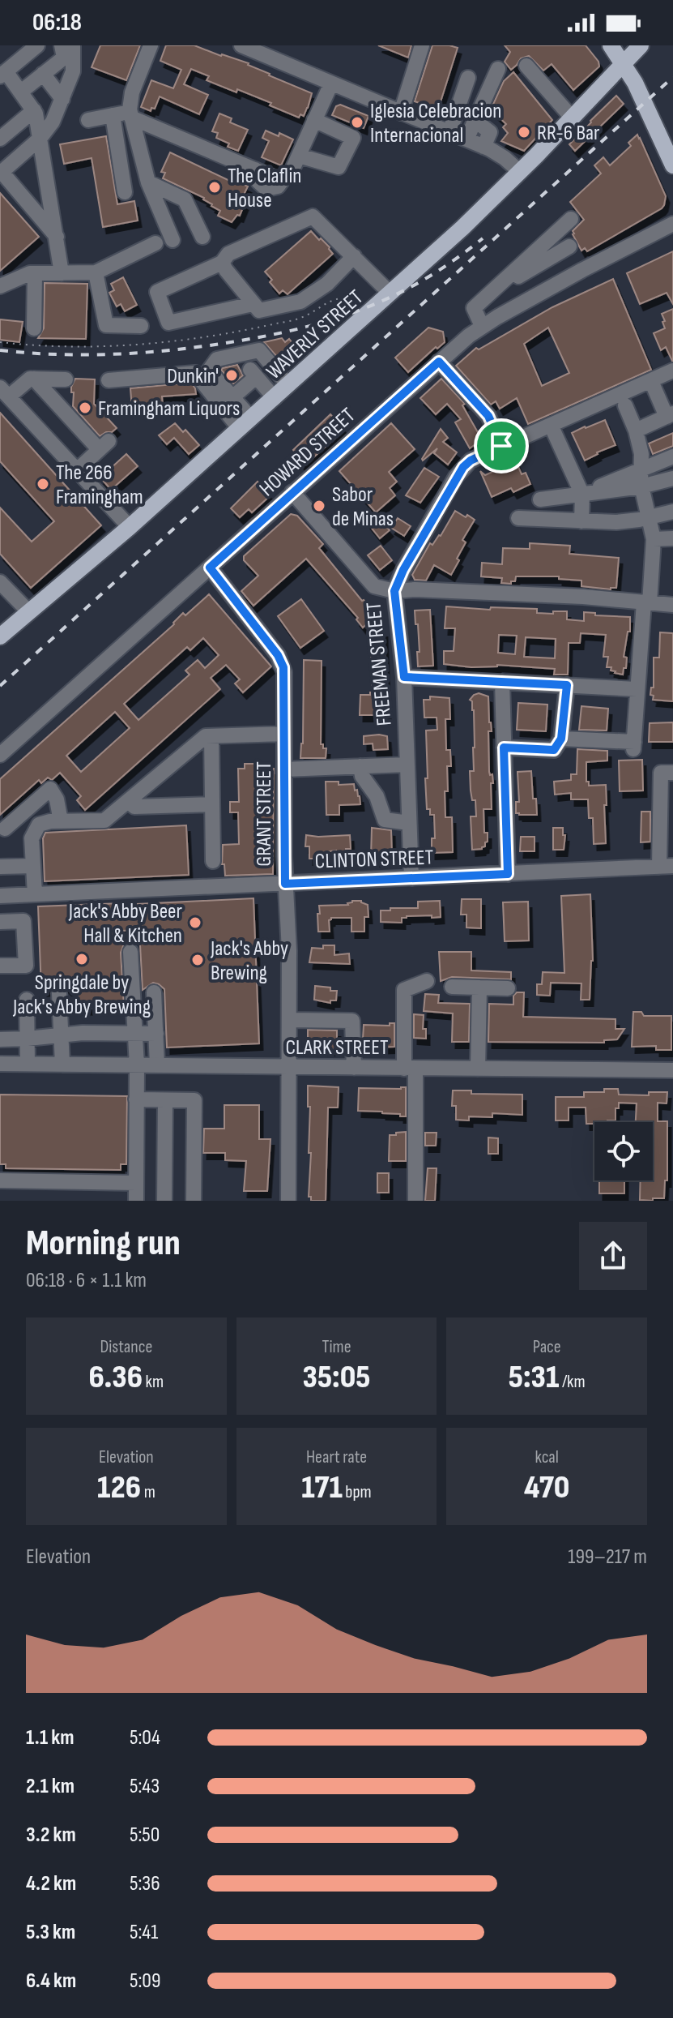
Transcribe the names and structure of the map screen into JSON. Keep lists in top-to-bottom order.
{
  "streets": {
    "main road": ["WAVERLY STREET"],
    "street": [
      "HOWARD STREET",
      "FREEMAN STREET",
      "GRANT STREET",
      "CLINTON STREET",
      "CLARK STREET"
    ]
  },
  "crossings": [
    ["HOWARD STREET", "FREEMAN STREET"],
    ["HOWARD STREET", "GRANT STREET"],
    ["FREEMAN STREET", "CLINTON STREET"],
    ["GRANT STREET", "CLINTON STREET"],
    ["GRANT STREET", "CLARK STREET"]
  ],
  "places": [
    "Iglesia Celebracion Internacional",
    "RR-6 Bar",
    "The Claflin House",
    "Dunkin'",
    "Framingham Liquors",
    "The 266 Framingham",
    "Sabor de Minas",
    "Jack's Abby Beer Hall & Kitchen",
    "Springdale by Jack's Abby Brewing",
    "Jack's Abby Brewing"
  ],
  "page": {
    "status": "06:18",
    "heading": ["Morning run", "06:18 · 6 × 1.1 km"],
    "stats": [
      ["Distance", "6.36 km"],
      ["Time", "35:05"],
      ["Pace", "5:31 /km"],
      ["Elevation", "126 m"],
      ["Heart rate", "171 bpm"],
      ["kcal", "470"]
    ],
    "chart": ["Elevation", "199–217 m"],
    "list": [
      {
        "name": "1.1 km",
        "note": "5:04"
      },
      {
        "name": "2.1 km",
        "note": "5:43"
      },
      {
        "name": "3.2 km",
        "note": "5:50"
      },
      {
        "name": "4.2 km",
        "note": "5:36"
      },
      {
        "name": "5.3 km",
        "note": "5:41"
      },
      {
        "name": "6.4 km",
        "note": "5:09"
      }
    ]
  }
}
